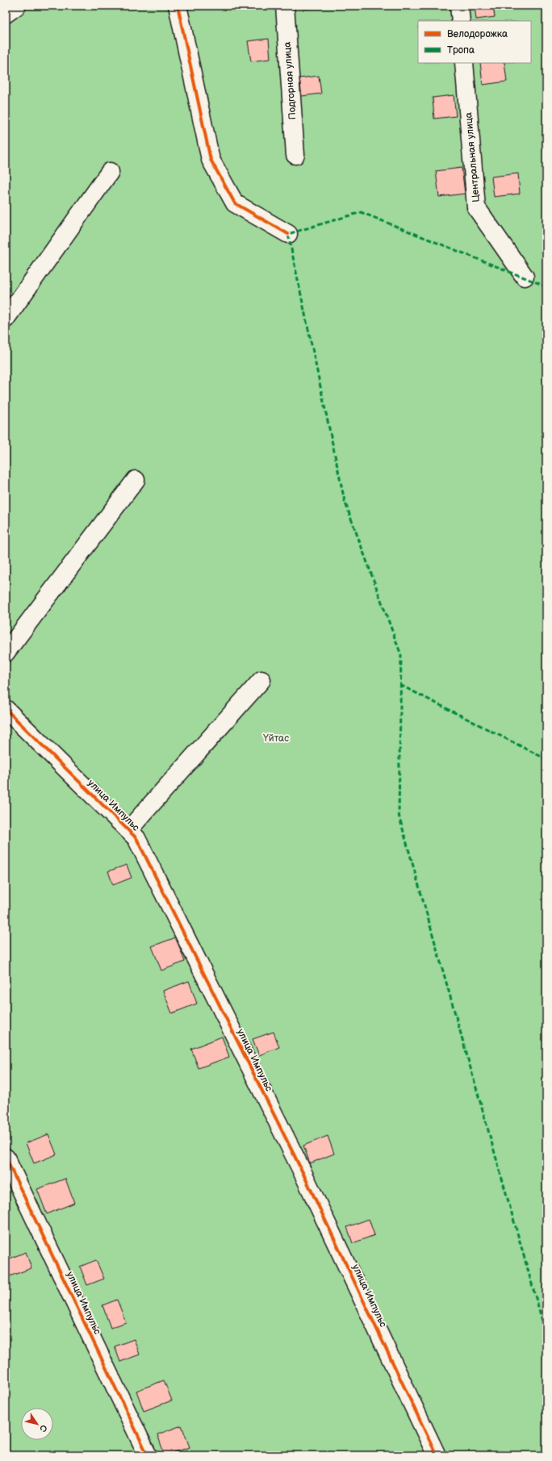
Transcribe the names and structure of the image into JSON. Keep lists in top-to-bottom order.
{
  "streets": {
    "street": ["Подгорная улица", "Центральная улица", "улица Импульс"]
  },
  "parks": ["Үйтас"],
  "legend": ["Велодорожка", "Тропа"],
  "north": "bottom right"
}
